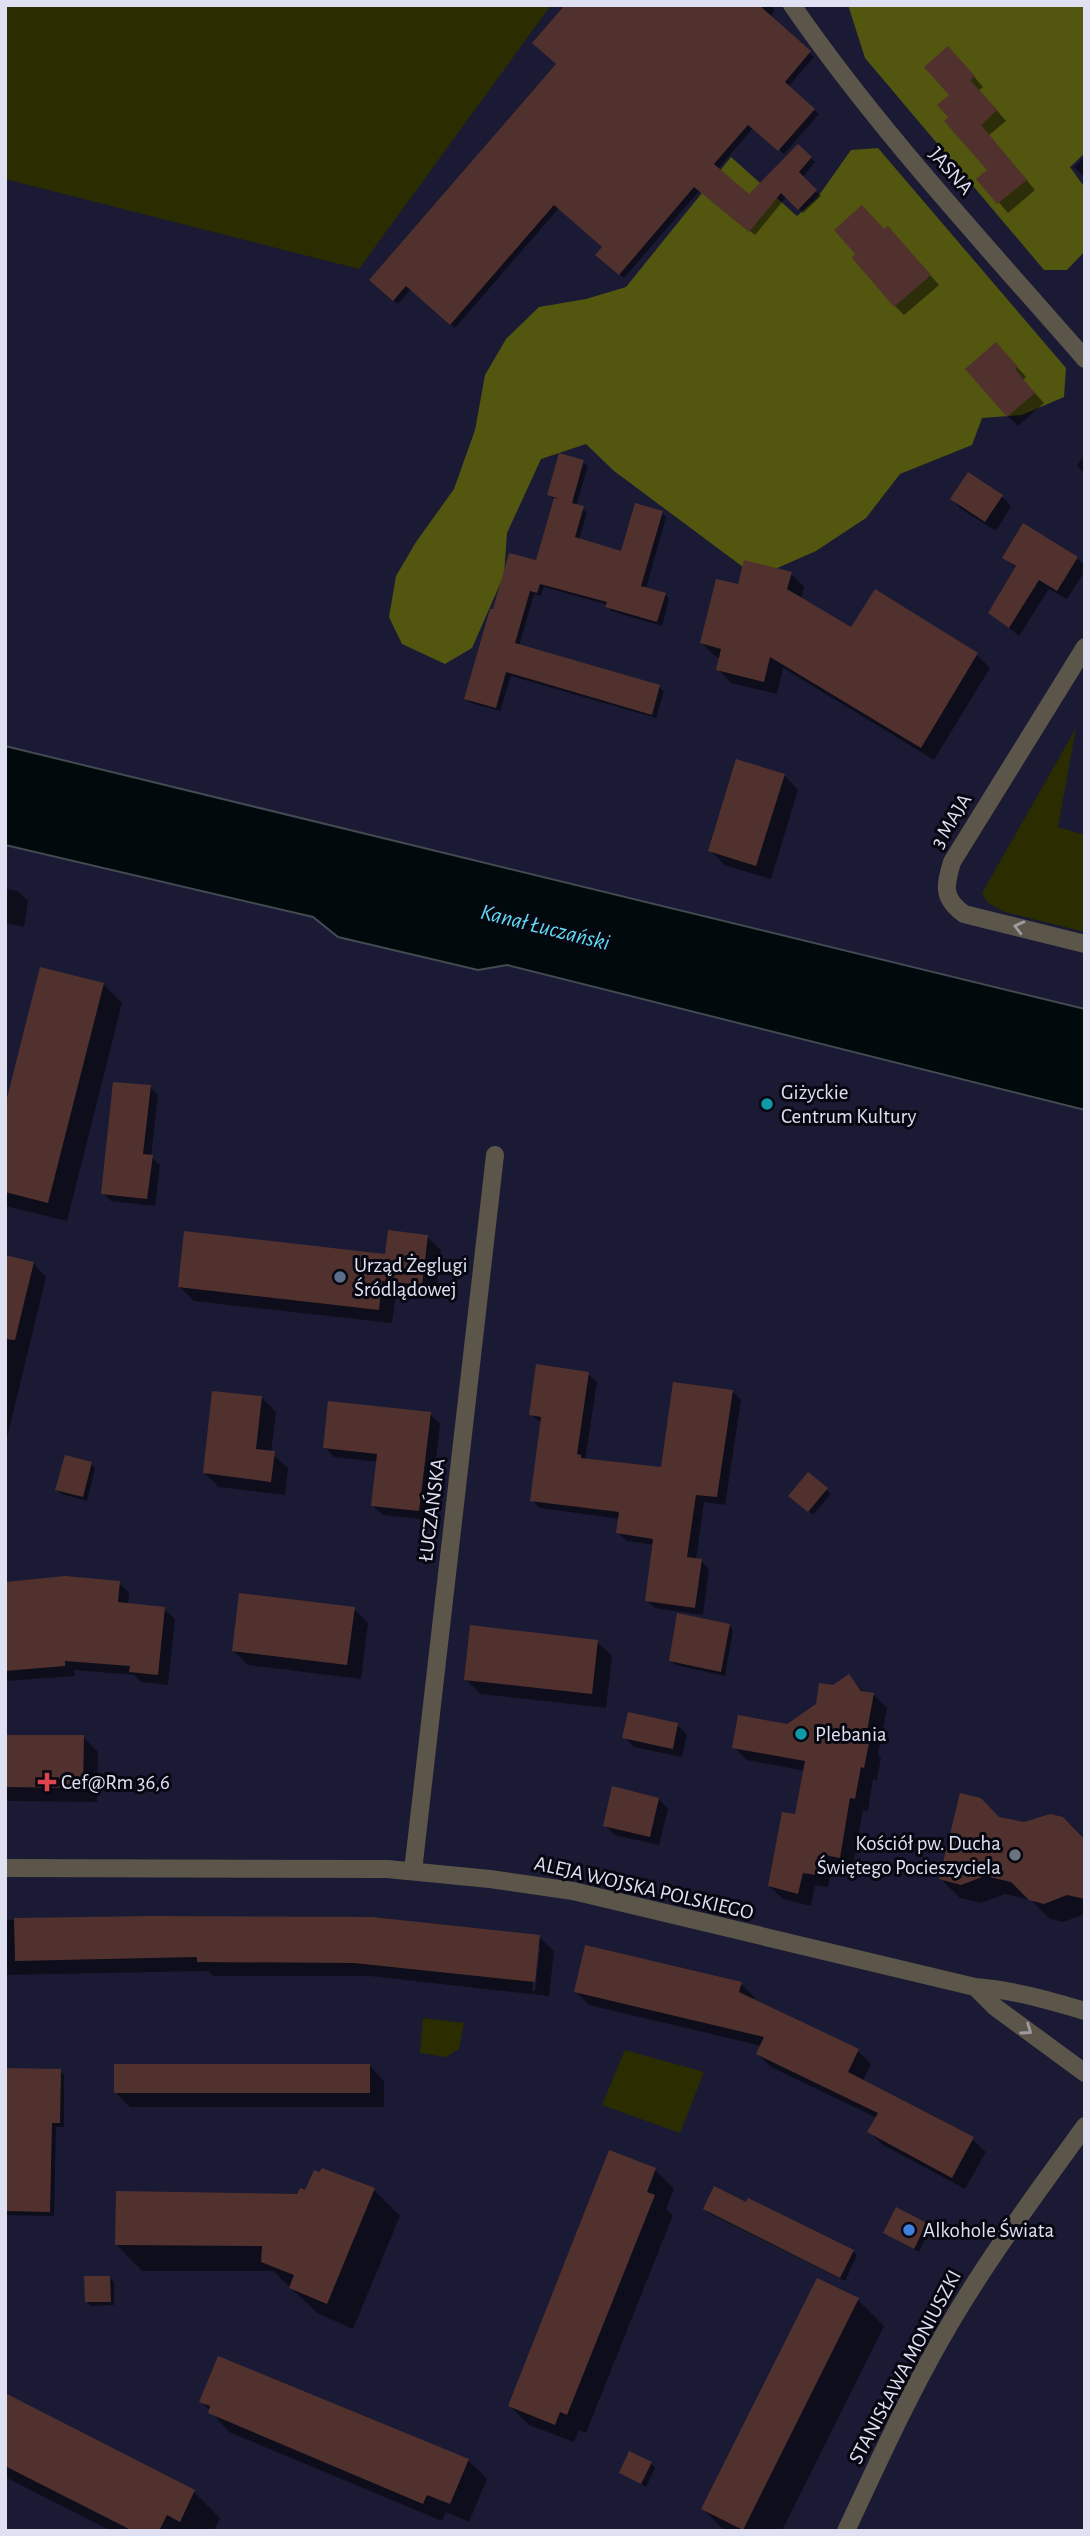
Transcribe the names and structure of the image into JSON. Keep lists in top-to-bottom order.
{
  "streets": {
    "street": [
      "JASNA",
      "3 MAJA",
      "ŁUCZAŃSKA",
      "ALEJA WOJSKA POLSKIEGO",
      "STANISŁAWA MONIUSZKI"
    ]
  },
  "crossings": [
    ["ŁUCZAŃSKA", "ALEJA WOJSKA POLSKIEGO"]
  ],
  "water": ["Kanał Łuczański"],
  "places": {
    "other": [
      "Giżyckie Centrum Kultury",
      "Urząd Żeglugi Śródlądowej",
      "Plebania",
      "Kościół pw. Ducha Świętego Pocieszyciela",
      "Alkohole Świata"
    ],
    "health": ["Cef@Rm 36,6"]
  }
}
